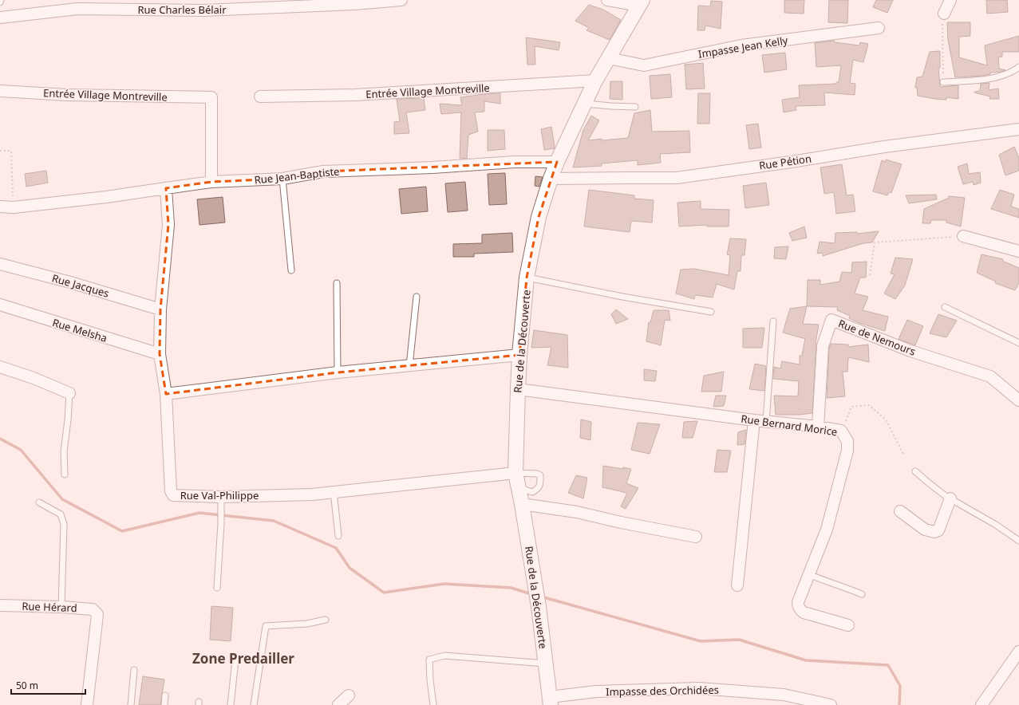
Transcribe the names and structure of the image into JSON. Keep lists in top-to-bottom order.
{
  "streets": {
    "street": [
      "Rue Charles Bélair",
      "Impasse Jean Kelly",
      "Entrée Village Montreville",
      "Rue Pétion",
      "Rue Jean-Baptiste",
      "Rue Jacques",
      "Rue Melsha",
      "Rue de Nemours",
      "Rue de la Découverte",
      "Rue Bernard Morice",
      "Rue Val-Philippe",
      "Rue Hérard",
      "Impasse des Orchidées"
    ]
  },
  "crossings": [
    ["Impasse Jean Kelly", "Rue de la Découverte"],
    ["Entrée Village Montreville", "Rue Jean-Baptiste"],
    ["Entrée Village Montreville", "Rue de la Découverte"],
    ["Rue Pétion", "Rue de la Découverte"],
    ["Rue Jean-Baptiste", "Rue de la Découverte"],
    ["Rue Jean-Baptiste", "Rue Val-Philippe"],
    ["Rue Jacques", "Rue Val-Philippe"],
    ["Rue Melsha", "Rue Val-Philippe"],
    ["Rue de Nemours", "Rue Bernard Morice"],
    ["Rue de la Découverte", "Rue Bernard Morice"],
    ["Rue de la Découverte", "Rue Val-Philippe"],
    ["Rue de la Découverte", "Impasse des Orchidées"]
  ],
  "districts": ["Zone Predailler"],
  "scale_bar": "50 m"
}
